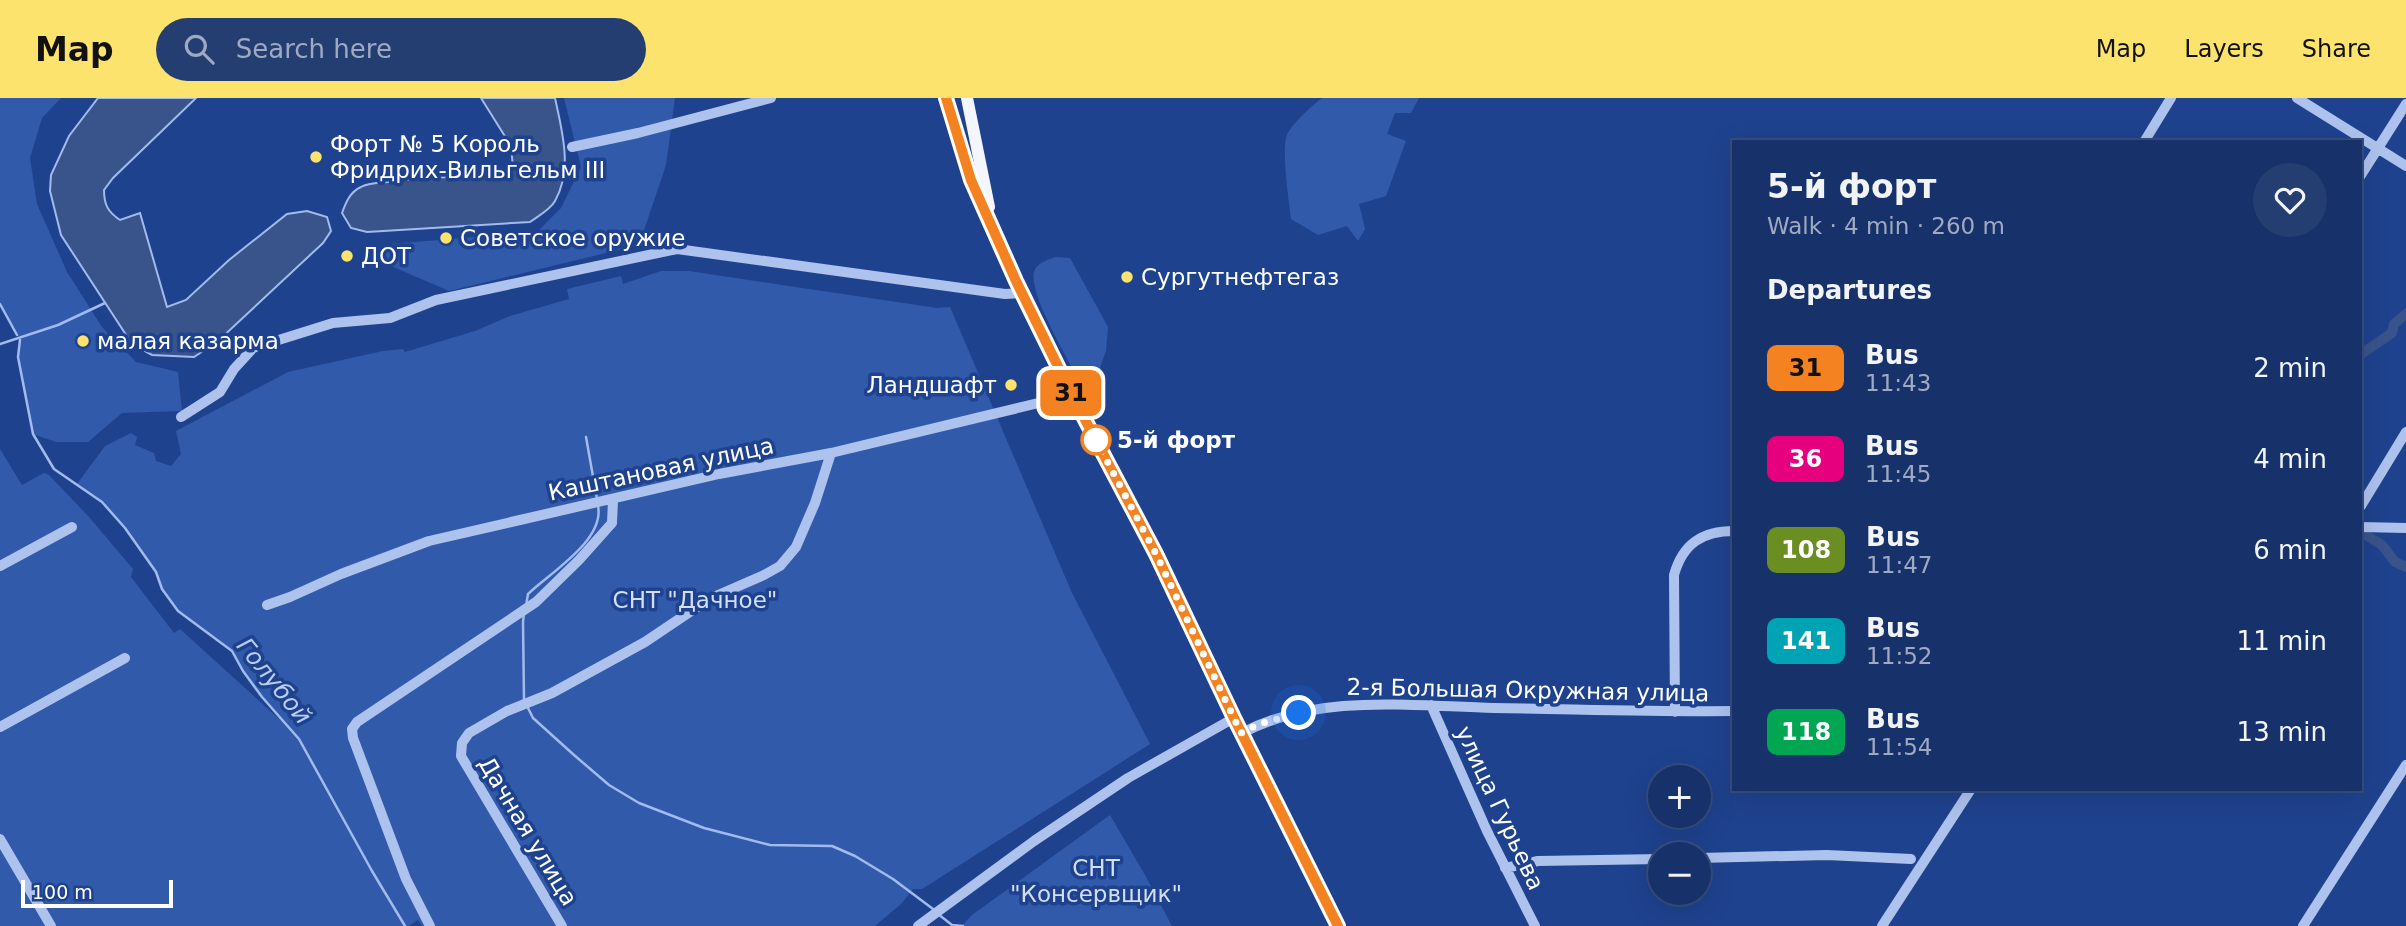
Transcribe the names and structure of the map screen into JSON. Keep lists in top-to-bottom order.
{
  "streets": {
    "street": [
      "Каштановая улица",
      "2-я Большая Окружная улица",
      "улица Гурьева",
      "Дачная улица"
    ]
  },
  "crossings": [
    ["Каштановая улица", "Дачная улица"],
    ["2-я Большая Окружная улица", "улица Гурьева"]
  ],
  "water": ["Голубой"],
  "parks": ["СНТ \"Дачное\"", "СНТ \"Консервщик\""],
  "places": [
    "Форт № 5 Король Фридрих-Вильгельм III",
    "Советское оружие",
    "ДОТ",
    "Сургутнефтегаз",
    "малая казарма",
    "Ландшафт",
    "5-й форт"
  ],
  "lines": ["bus line 31"],
  "scale_bar": "100 m",
  "page": {
    "header": "Map",
    "search": "Search here",
    "nav": ["Map", "Layers", "Share"],
    "on_map": "31",
    "heading": [
      ["5-й форт", "Walk · 4 min · 260 m"],
      "Departures"
    ],
    "list": [
      {
        "mark": "31",
        "name": "Bus",
        "note": "11:43",
        "value": "2 min"
      },
      {
        "mark": "36",
        "name": "Bus",
        "note": "11:45",
        "value": "4 min"
      },
      {
        "mark": "108",
        "name": "Bus",
        "note": "11:47",
        "value": "6 min"
      },
      {
        "mark": "141",
        "name": "Bus",
        "note": "11:52",
        "value": "11 min"
      },
      {
        "mark": "118",
        "name": "Bus",
        "note": "11:54",
        "value": "13 min"
      }
    ],
    "map_buttons": ["+", "−"],
    "scale": "100 m"
  }
}
